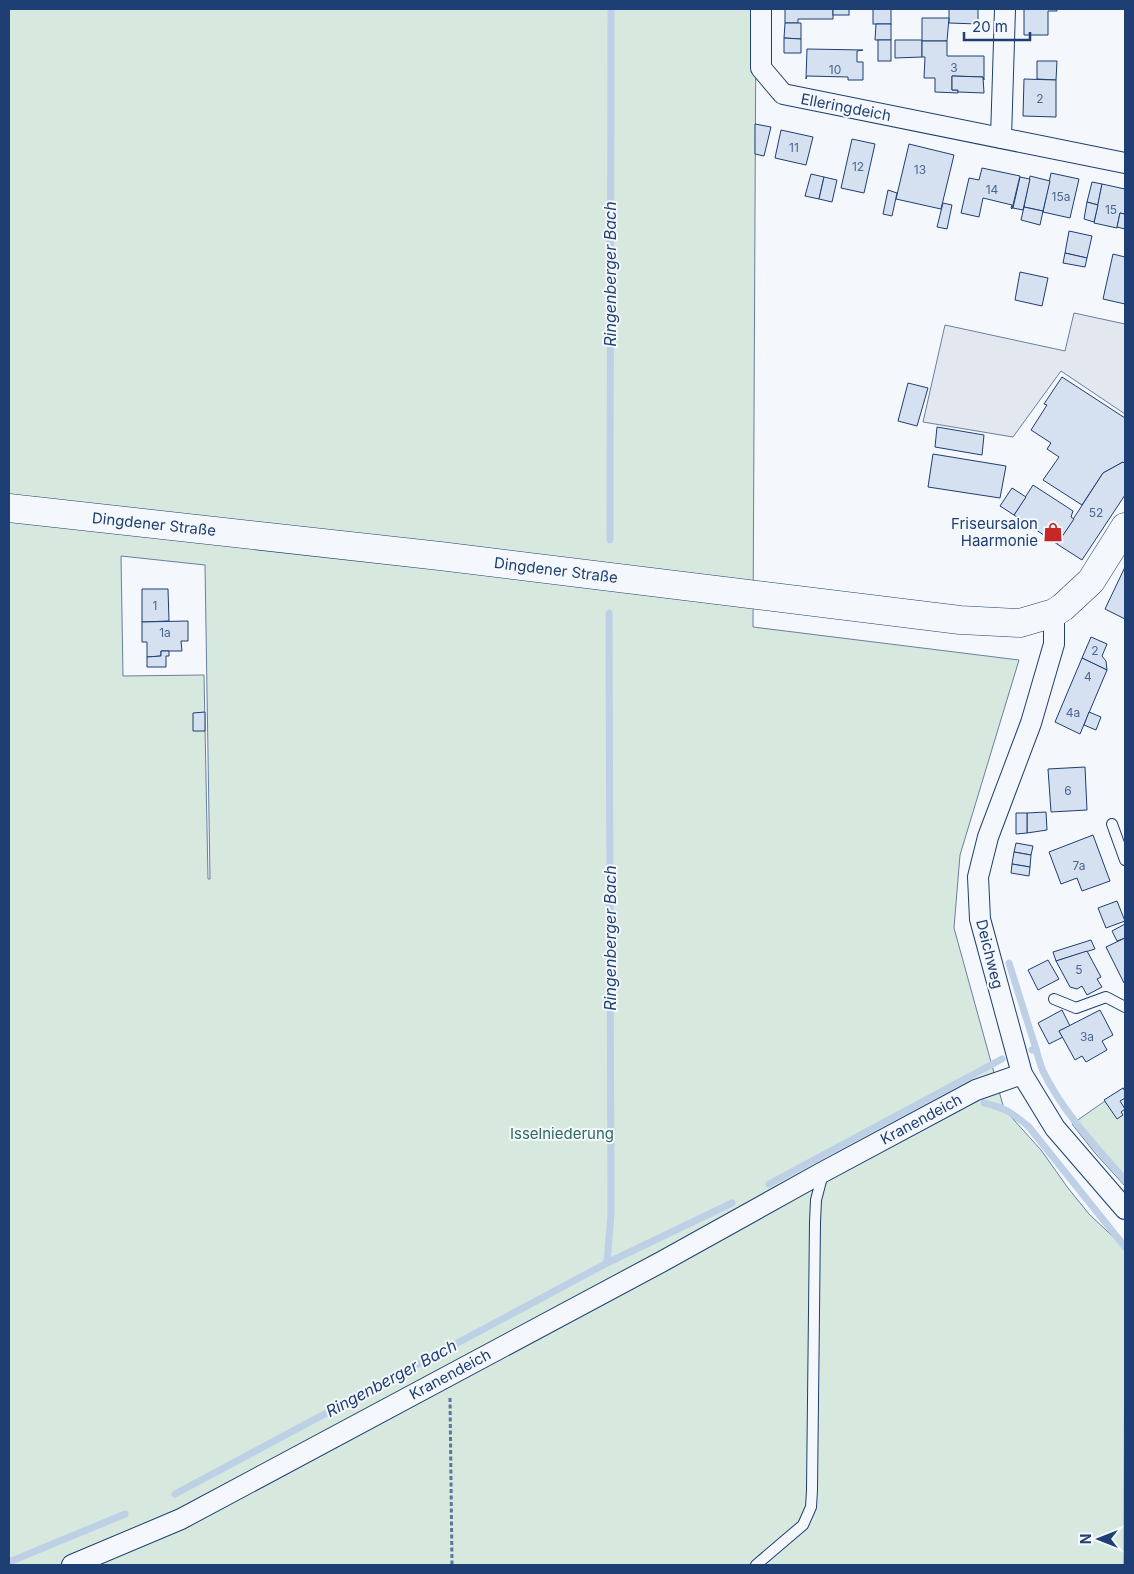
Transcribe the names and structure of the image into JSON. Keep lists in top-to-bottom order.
{
  "streets": {
    "main road": ["Dingdener Straße"],
    "street": ["Elleringdeich", "Deichweg", "Kranendeich"]
  },
  "crossings": [
    ["Dingdener Straße", "Deichweg"],
    ["Deichweg", "Kranendeich"]
  ],
  "water": ["Ringenberger Bach"],
  "parks": ["Isselniederung"],
  "places": {
    "shop": ["Friseursalon Haarmonie"]
  },
  "house_numbers": [
    "3",
    "10",
    "2",
    "11",
    "12",
    "13",
    "14",
    "15a",
    "15",
    "52",
    "1",
    "1a",
    "2",
    "4",
    "4a",
    "6",
    "7a",
    "5",
    "3a"
  ],
  "scale_bar": "20 m",
  "north": "left"
}
